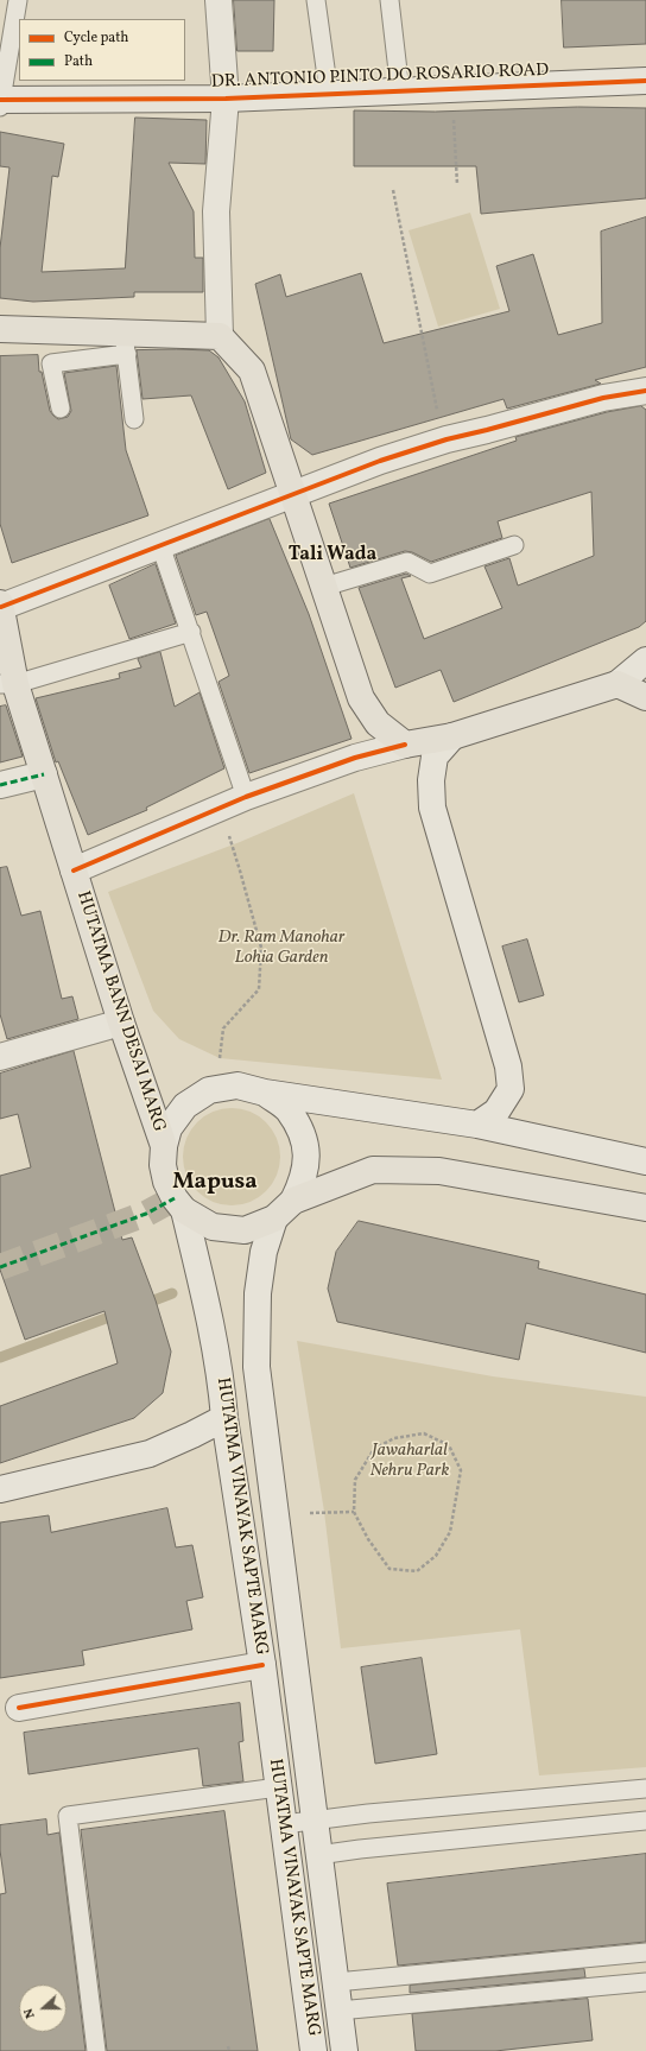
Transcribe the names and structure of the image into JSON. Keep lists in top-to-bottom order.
{
  "streets": {
    "main road": ["DR. ANTONIO PINTO DO ROSARIO ROAD", "HUTATMA BANN DESAI MARG", "HUTATMA VINAYAK SAPTE MARG"]
  },
  "crossings": [
    ["HUTATMA BANN DESAI MARG", "HUTATMA VINAYAK SAPTE MARG"]
  ],
  "districts": ["Tali Wada", "Mapusa"],
  "parks": ["Dr. Ram Manohar Lohia Garden", "Jawaharlal Nehru Park"],
  "legend": ["Cycle path", "Path"],
  "north": "left"
}
